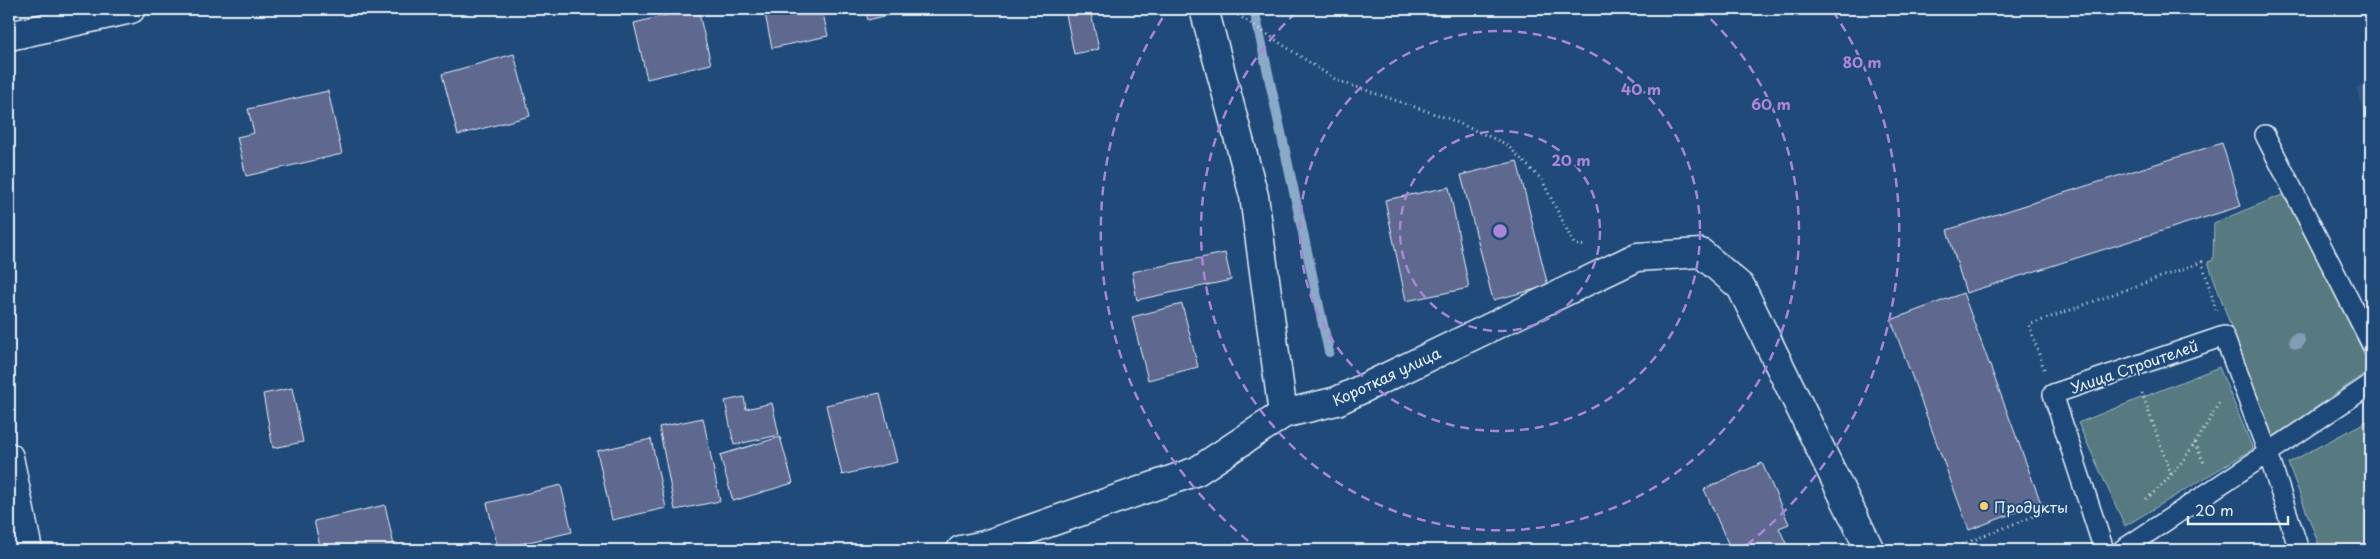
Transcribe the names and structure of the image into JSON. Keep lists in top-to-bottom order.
{
  "streets": {
    "street": ["Короткая улица"],
    "lane": ["Улица Строителей"]
  },
  "places": ["Продукты"],
  "scale_bar": "20 m",
  "rings": [
    "80 m",
    "40 m",
    "60 m",
    "20 m"
  ]
}
